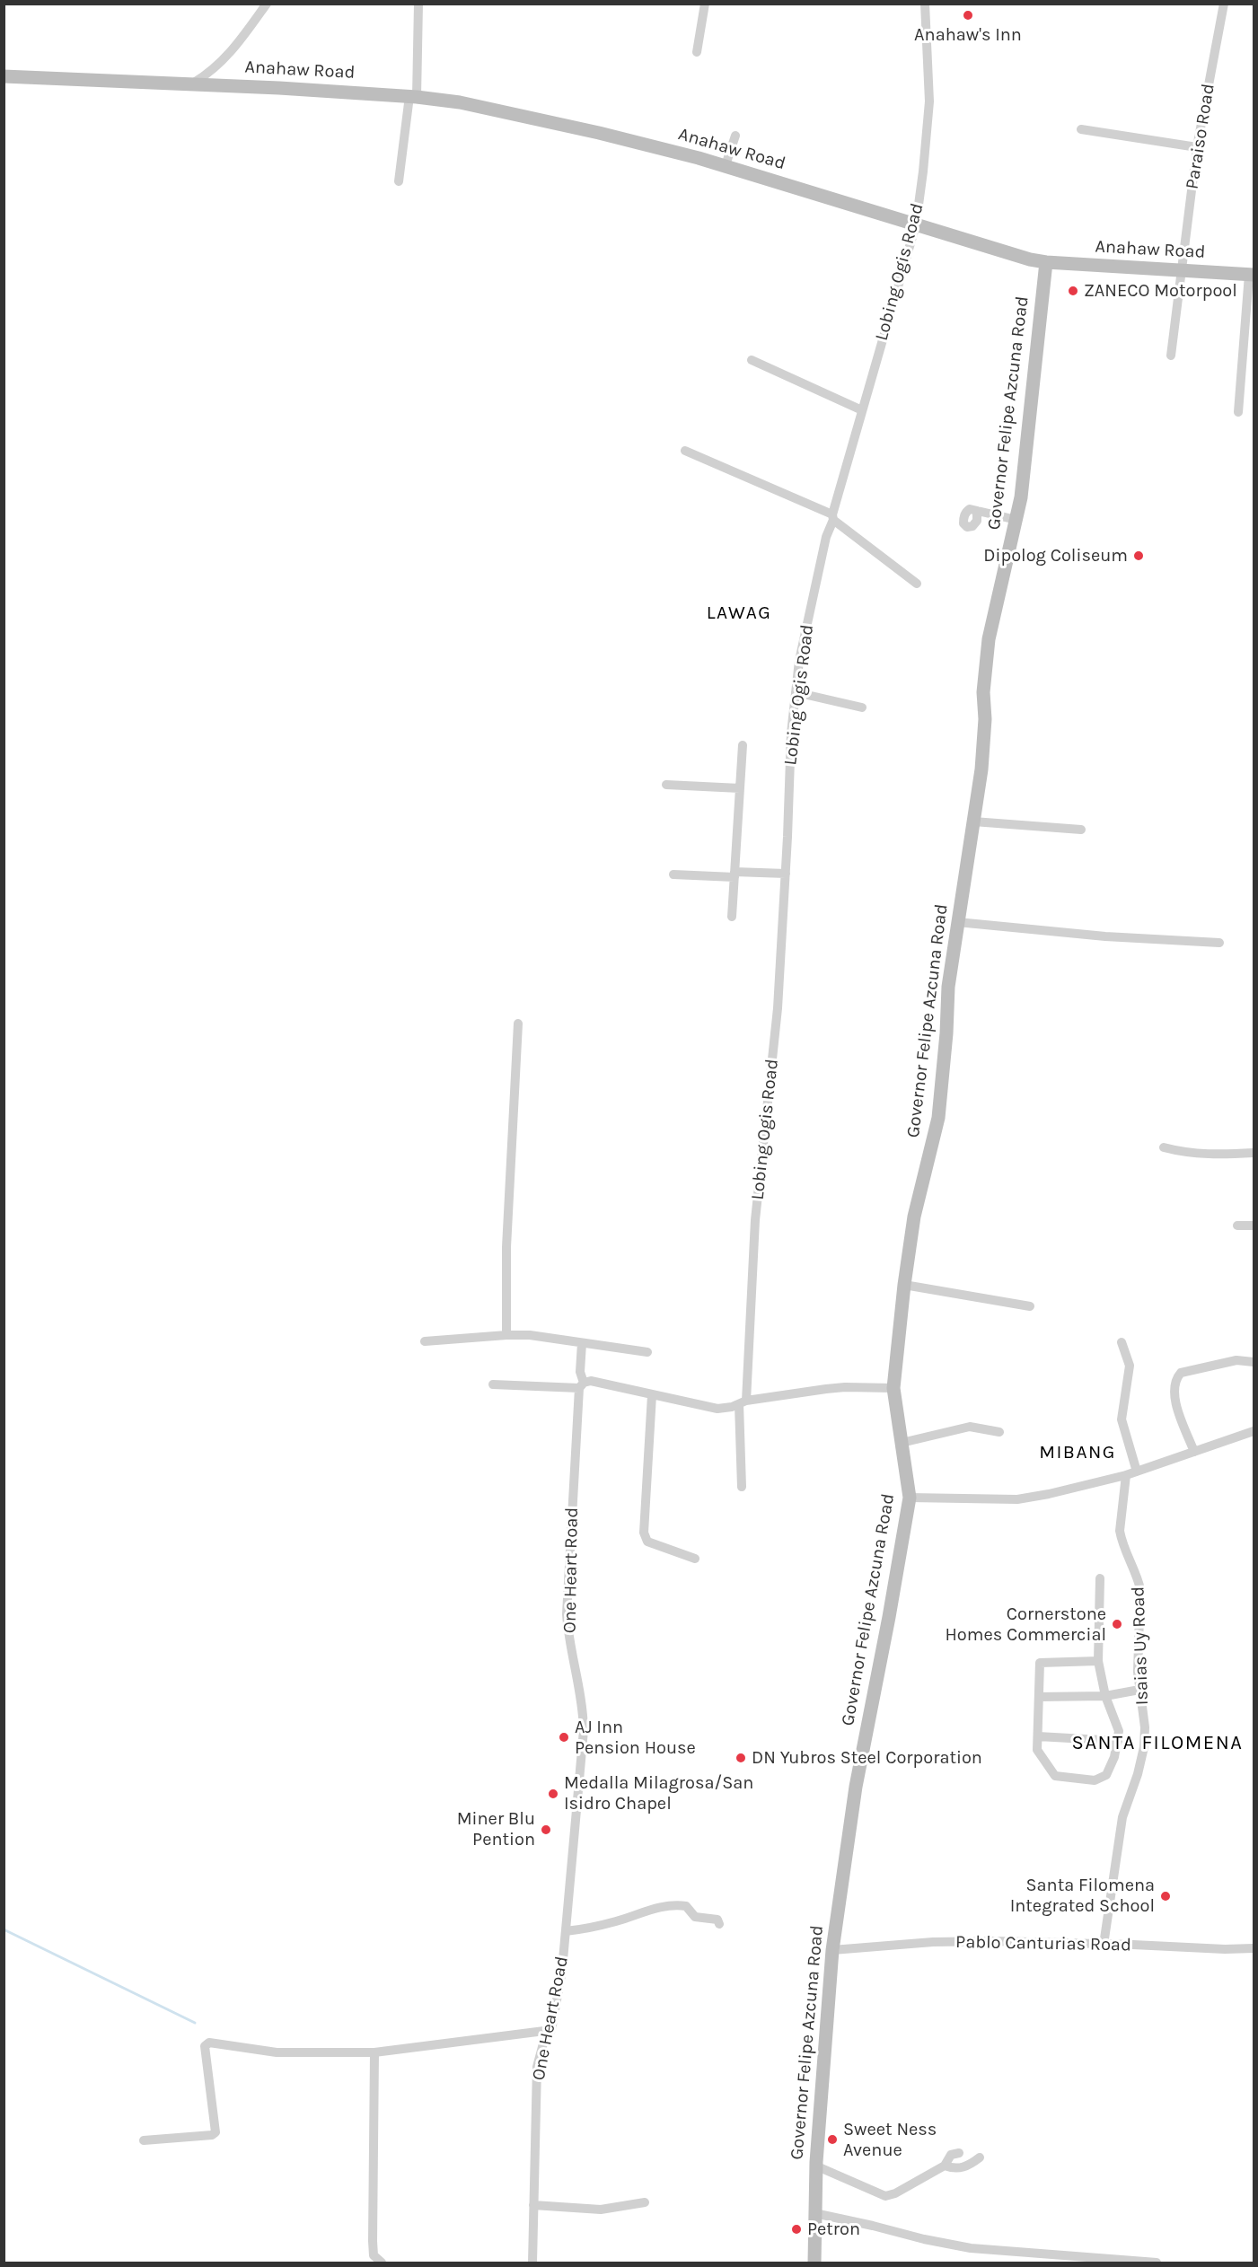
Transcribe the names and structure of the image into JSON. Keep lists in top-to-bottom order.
{
  "streets": {
    "street": [
      "Anahaw Road",
      "Paraiso Road",
      "Lobing Ogis Road",
      "Governor Felipe Azcuna Road",
      "One Heart Road",
      "Isaias Uy Road",
      "Pablo Canturias Road"
    ]
  },
  "crossings": [
    ["Anahaw Road", "Paraiso Road"],
    ["Anahaw Road", "Lobing Ogis Road"],
    ["Anahaw Road", "Governor Felipe Azcuna Road"],
    ["Governor Felipe Azcuna Road", "Pablo Canturias Road"],
    ["Isaias Uy Road", "Pablo Canturias Road"]
  ],
  "districts": ["LAWAG", "MIBANG", "SANTA FILOMENA"],
  "places": [
    "Anahaw's Inn",
    "ZANECO Motorpool",
    "Dipolog Coliseum",
    "Cornerstone Homes Commercial",
    "AJ Inn Pension House",
    "DN Yubros Steel Corporation",
    "Medalla Milagrosa/San Isidro Chapel",
    "Miner Blu Pention",
    "Santa Filomena Integrated School",
    "Sweet Ness Avenue",
    "Petron"
  ]
}
